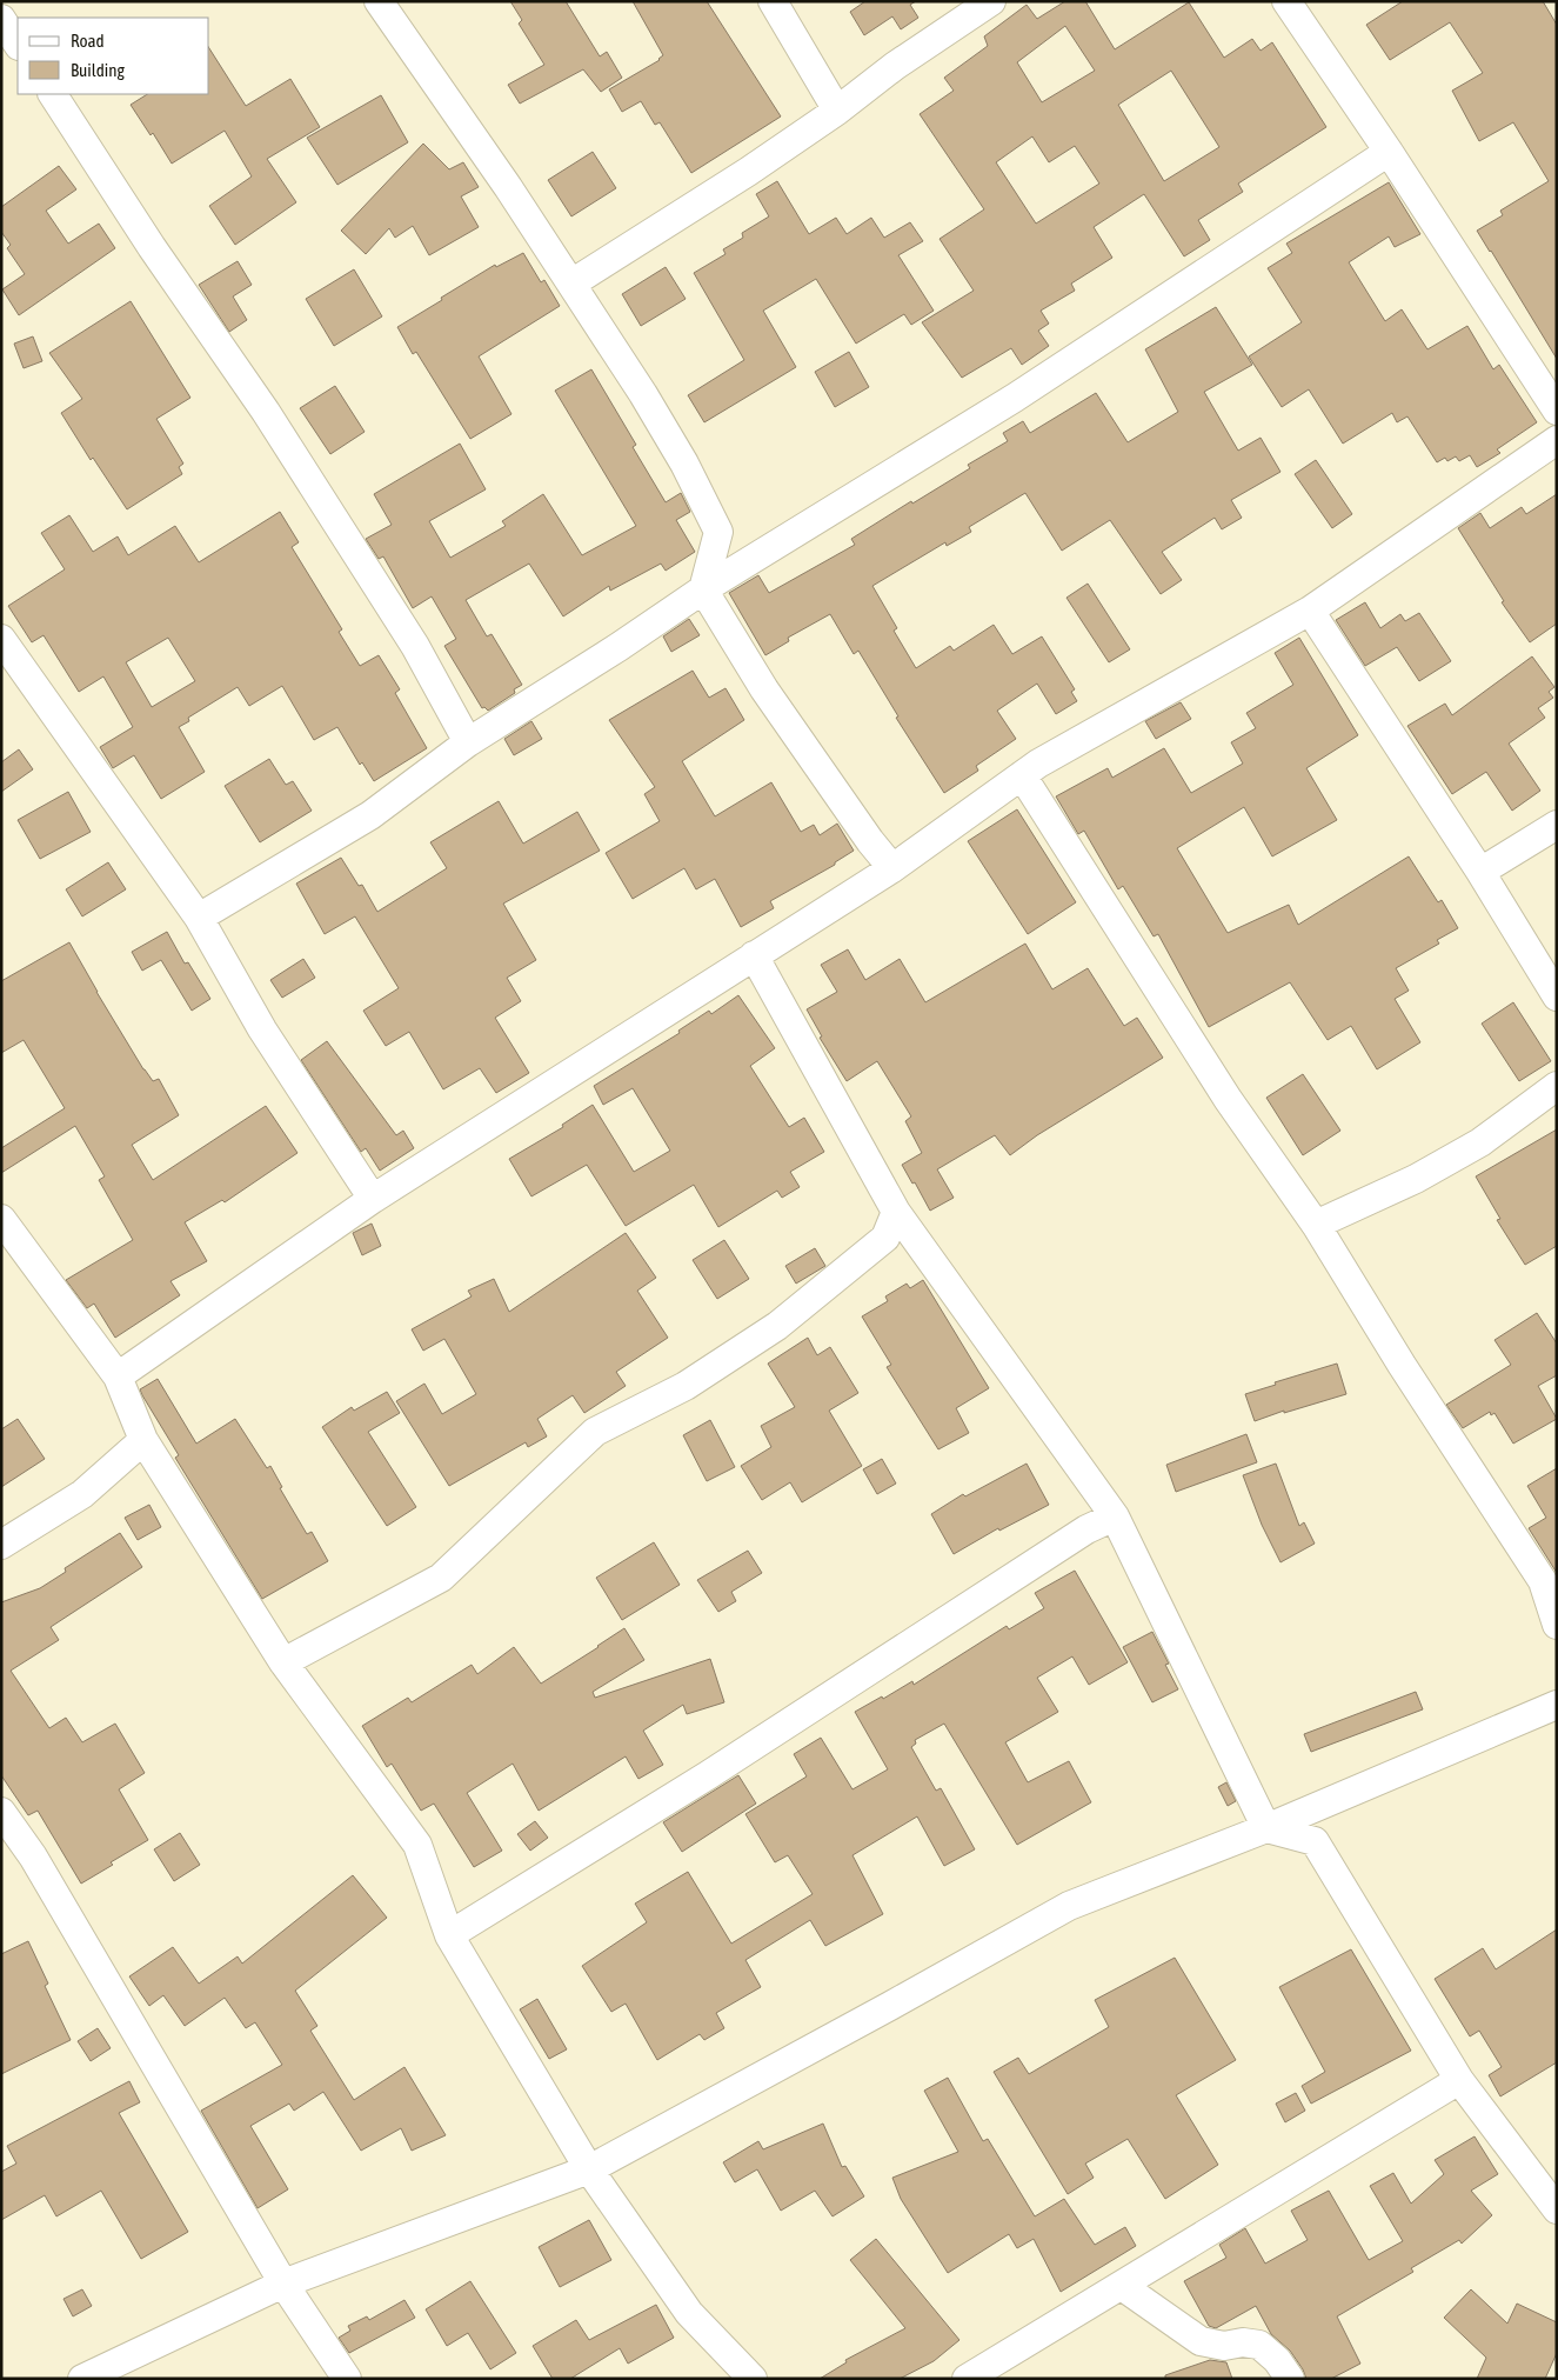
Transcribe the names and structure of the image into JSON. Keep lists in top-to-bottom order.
{
  "legend": ["Road", "Building"]
}
